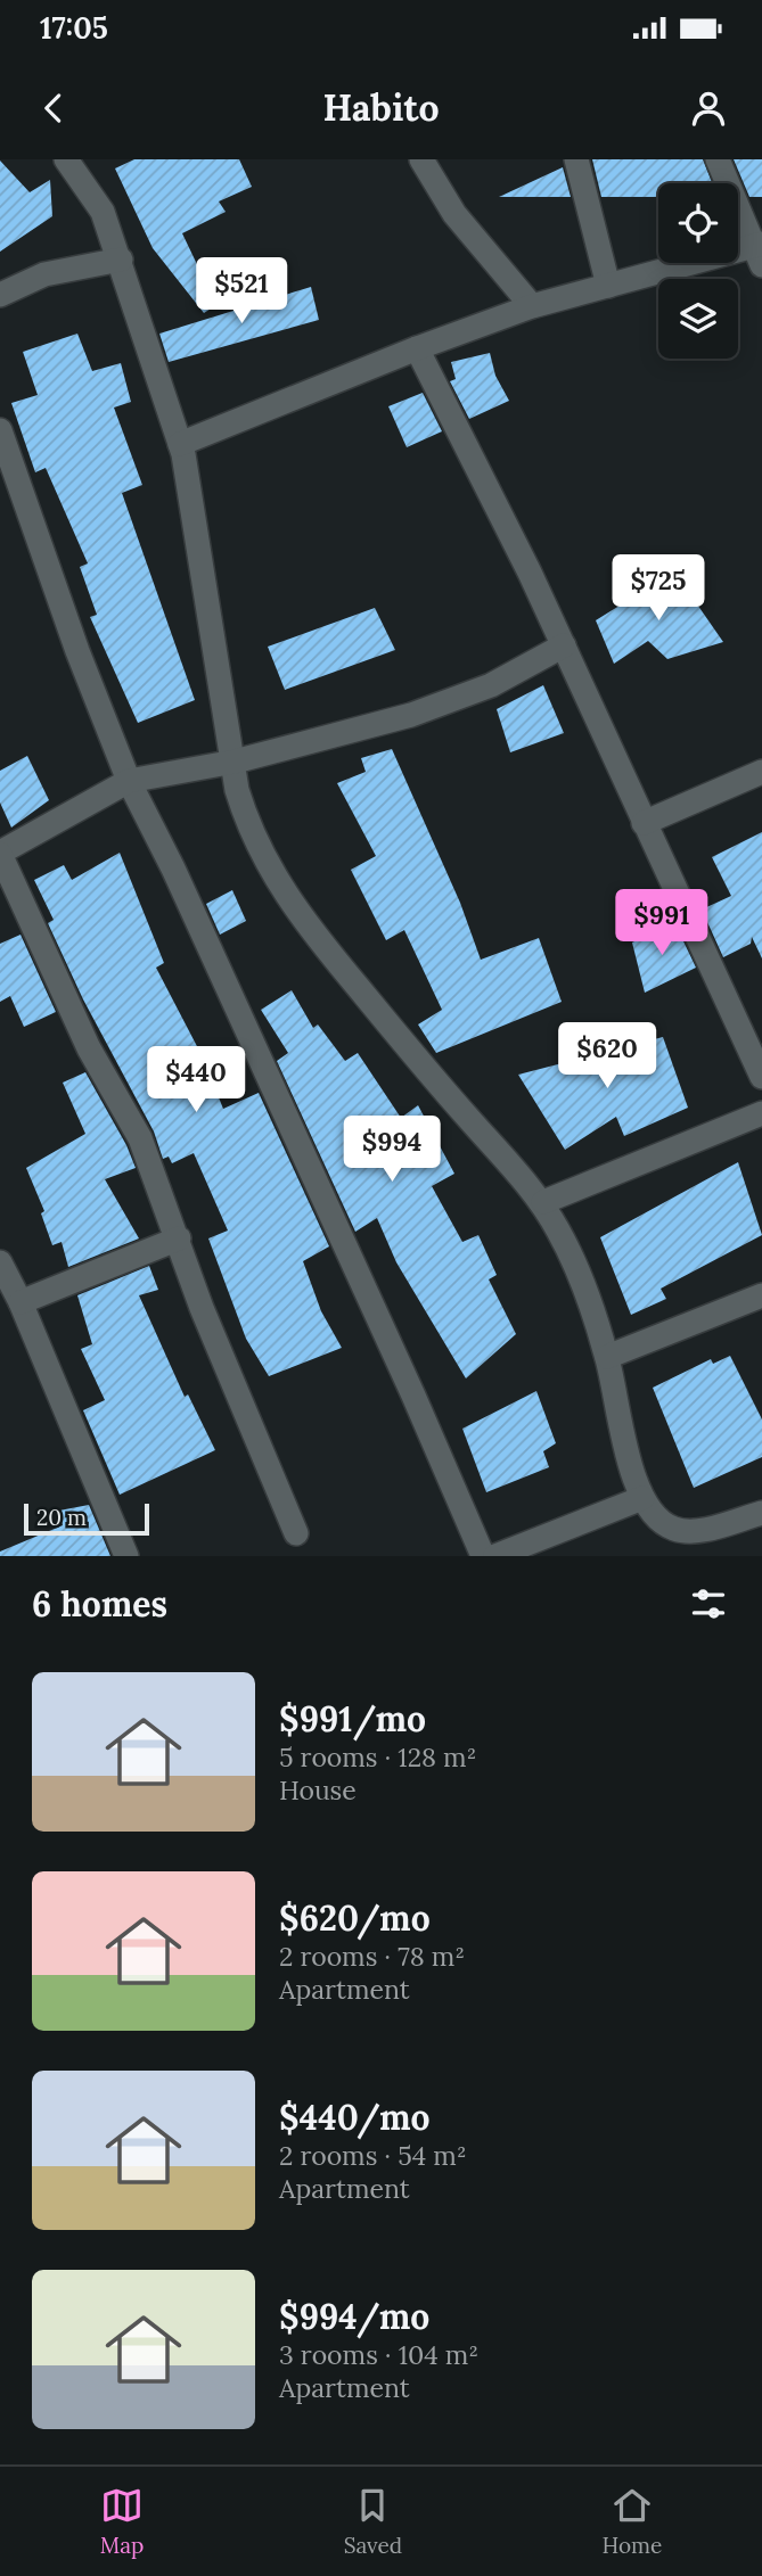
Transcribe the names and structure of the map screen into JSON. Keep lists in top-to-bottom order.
{
  "scale_bar": "20 m",
  "page": {
    "status": "17:05",
    "header": "Habito",
    "price": [
      "$521",
      "$725",
      "$991",
      "$620",
      "$440",
      "$994"
    ],
    "scale": "20 m",
    "heading": "6 homes",
    "list": [
      {
        "name": "$991/mo",
        "note": "5 rooms · 128 m² · House"
      },
      {
        "name": "$620/mo",
        "note": "2 rooms · 78 m² · Apartment"
      },
      {
        "name": "$440/mo",
        "note": "2 rooms · 54 m² · Apartment"
      },
      {
        "name": "$994/mo",
        "note": "3 rooms · 104 m² · Apartment"
      }
    ],
    "tabs": ["Map", "Saved", "Home"]
  }
}
